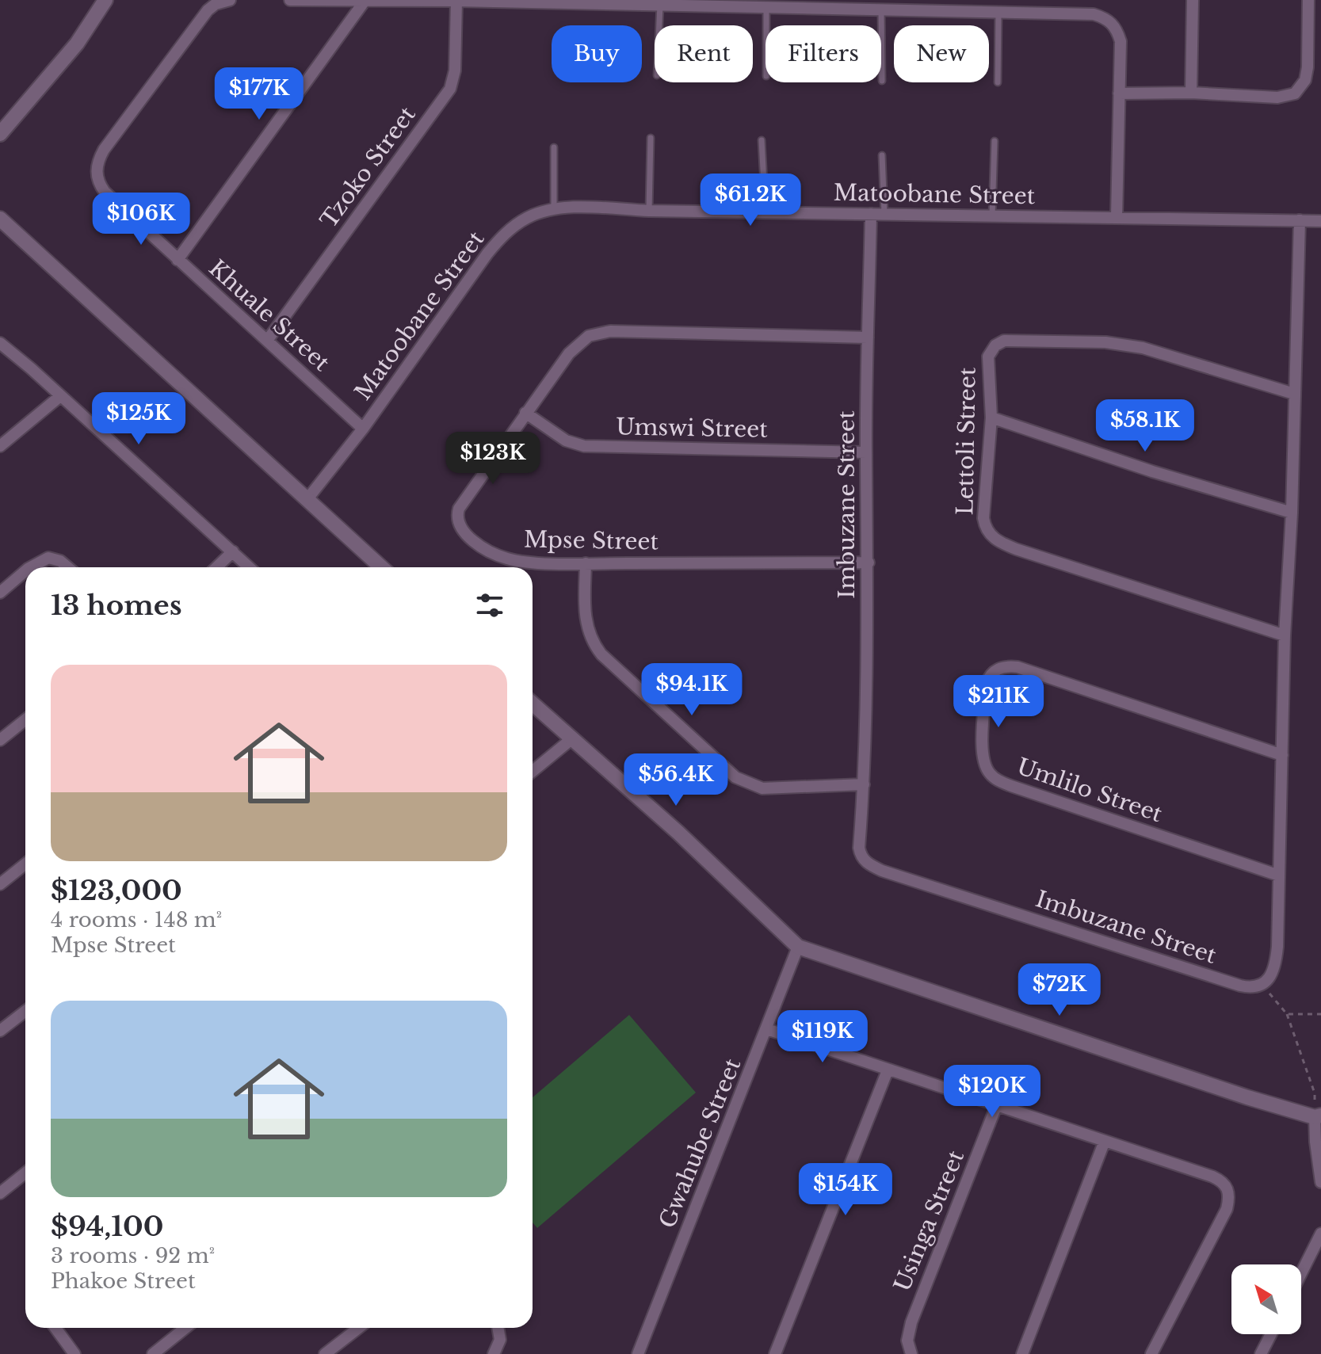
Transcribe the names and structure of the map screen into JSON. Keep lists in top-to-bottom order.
{
  "streets": {
    "street": [
      "Tzoko Street",
      "Matoobane Street",
      "Khuale Street",
      "Umswi Street",
      "Lettoli Street",
      "Imbuzane Street",
      "Mpse Street",
      "Umlilo Street",
      "Gwahube Street",
      "Usinga Street"
    ]
  },
  "crossings": [
    ["Tzoko Street", "Khuale Street"],
    ["Matoobane Street", "Khuale Street"],
    ["Matoobane Street", "Imbuzane Street"],
    ["Umswi Street", "Imbuzane Street"],
    ["Umswi Street", "Mpse Street"],
    ["Imbuzane Street", "Mpse Street"]
  ],
  "north": "top left",
  "page": {
    "chip": [
      "Buy",
      "Rent",
      "Filters",
      "New"
    ],
    "price": [
      "$177K",
      "$61.2K",
      "$106K",
      "$125K",
      "$58.1K",
      "$123K",
      "$94.1K",
      "$211K",
      "$56.4K",
      "$72K",
      "$119K",
      "$120K",
      "$154K"
    ],
    "heading": "13 homes",
    "list": [
      {
        "name": "$123,000",
        "note": "4 rooms · 148 m² · Mpse Street"
      },
      {
        "name": "$94,100",
        "note": "3 rooms · 92 m² · Phakoe Street"
      }
    ]
  }
}
